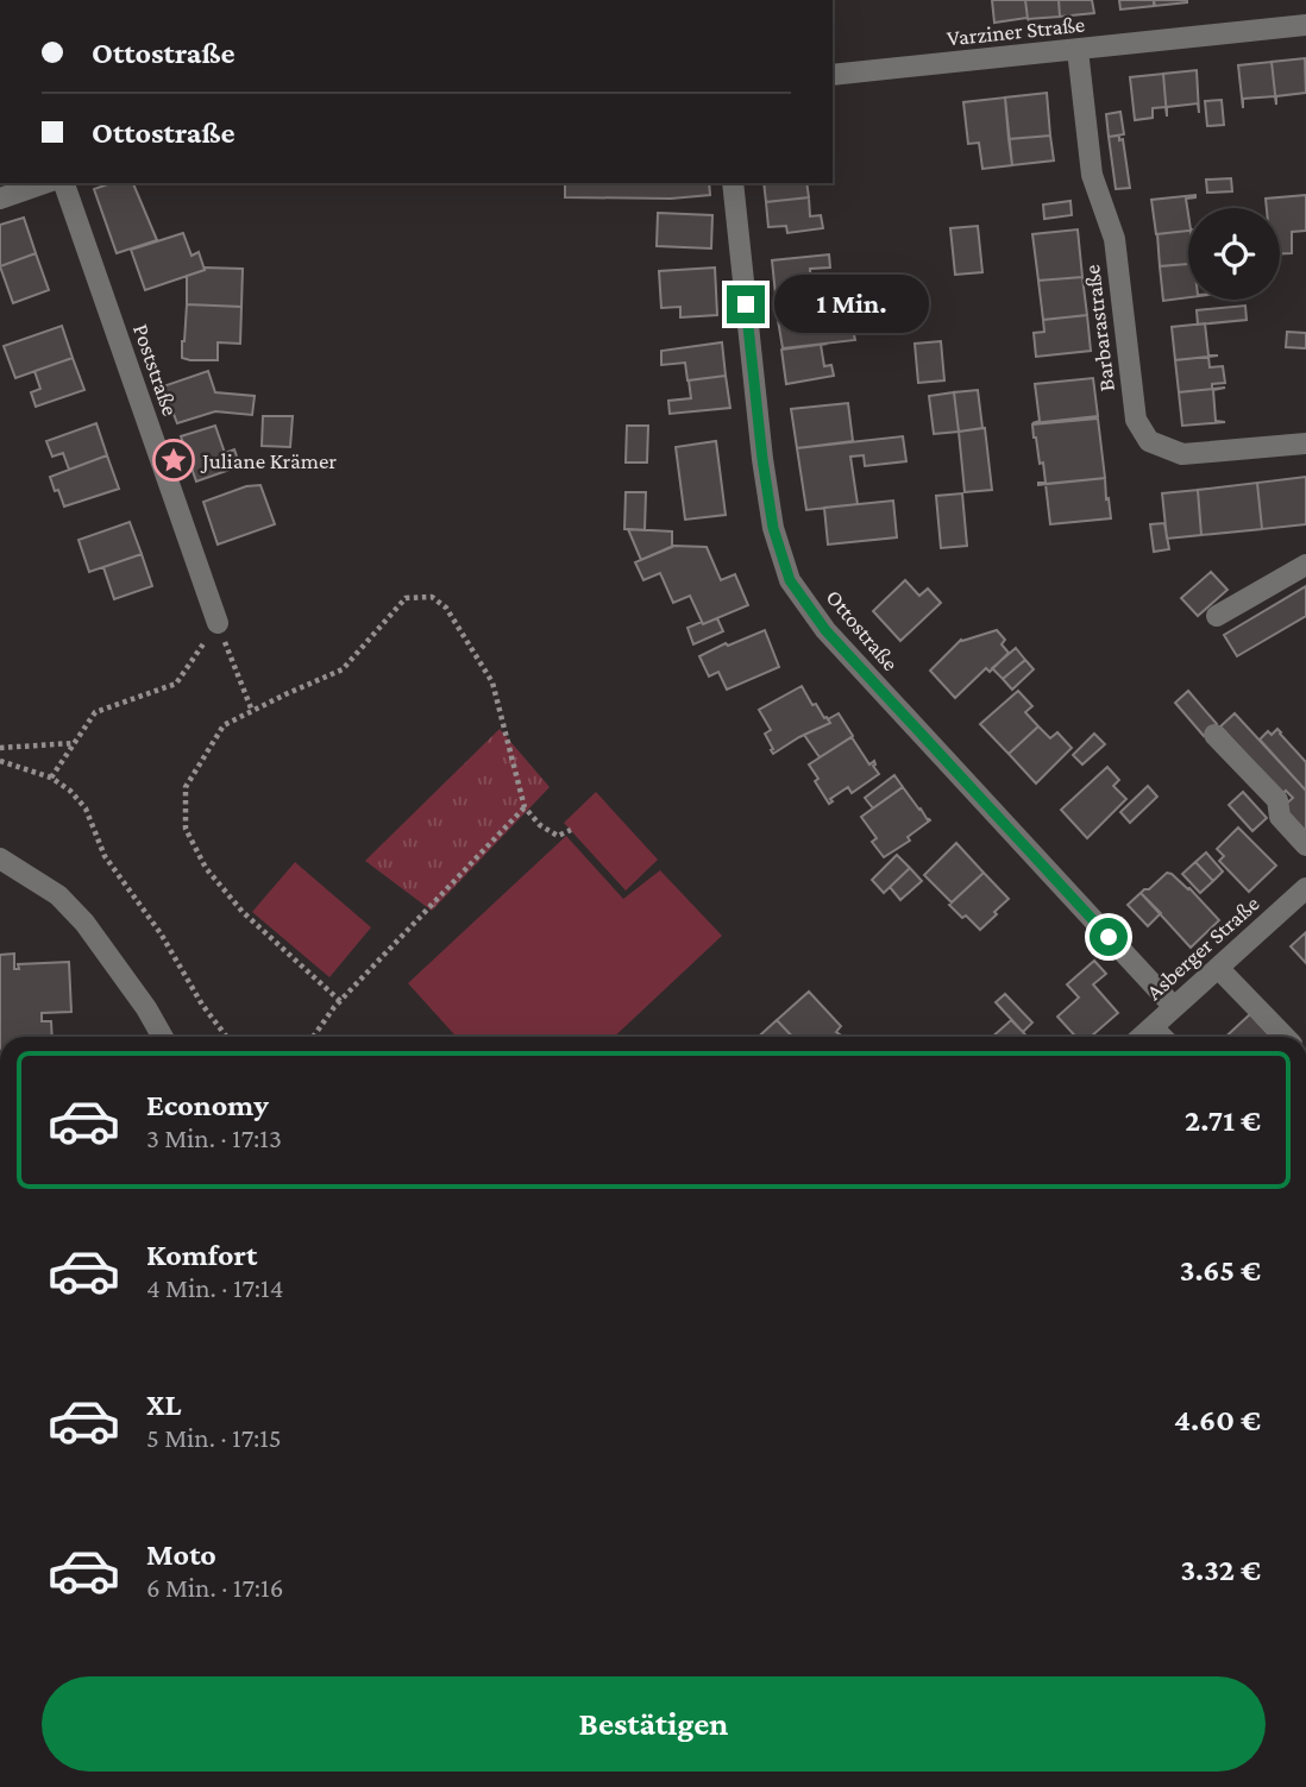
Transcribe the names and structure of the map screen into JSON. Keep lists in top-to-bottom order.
{
  "streets": {
    "street": [
      "Varziner Straße",
      "Barbarastraße",
      "Poststraße",
      "Ottostraße",
      "Asberger Straße"
    ]
  },
  "crossings": [
    ["Varziner Straße", "Barbarastraße"],
    ["Ottostraße", "Asberger Straße"]
  ],
  "places": {
    "place": ["Juliane Krämer"]
  },
  "page": {
    "banner": ["Ottostraße", "Ottostraße"],
    "bubble": "1 Min.",
    "list": [
      {
        "name": "Economy",
        "note": "3 Min. · 17:13",
        "value": "2.71 €"
      },
      {
        "name": "Komfort",
        "note": "4 Min. · 17:14",
        "value": "3.65 €"
      },
      {
        "name": "XL",
        "note": "5 Min. · 17:15",
        "value": "4.60 €"
      },
      {
        "name": "Moto",
        "note": "6 Min. · 17:16",
        "value": "3.32 €"
      }
    ],
    "buttons": "Bestätigen"
  }
}
